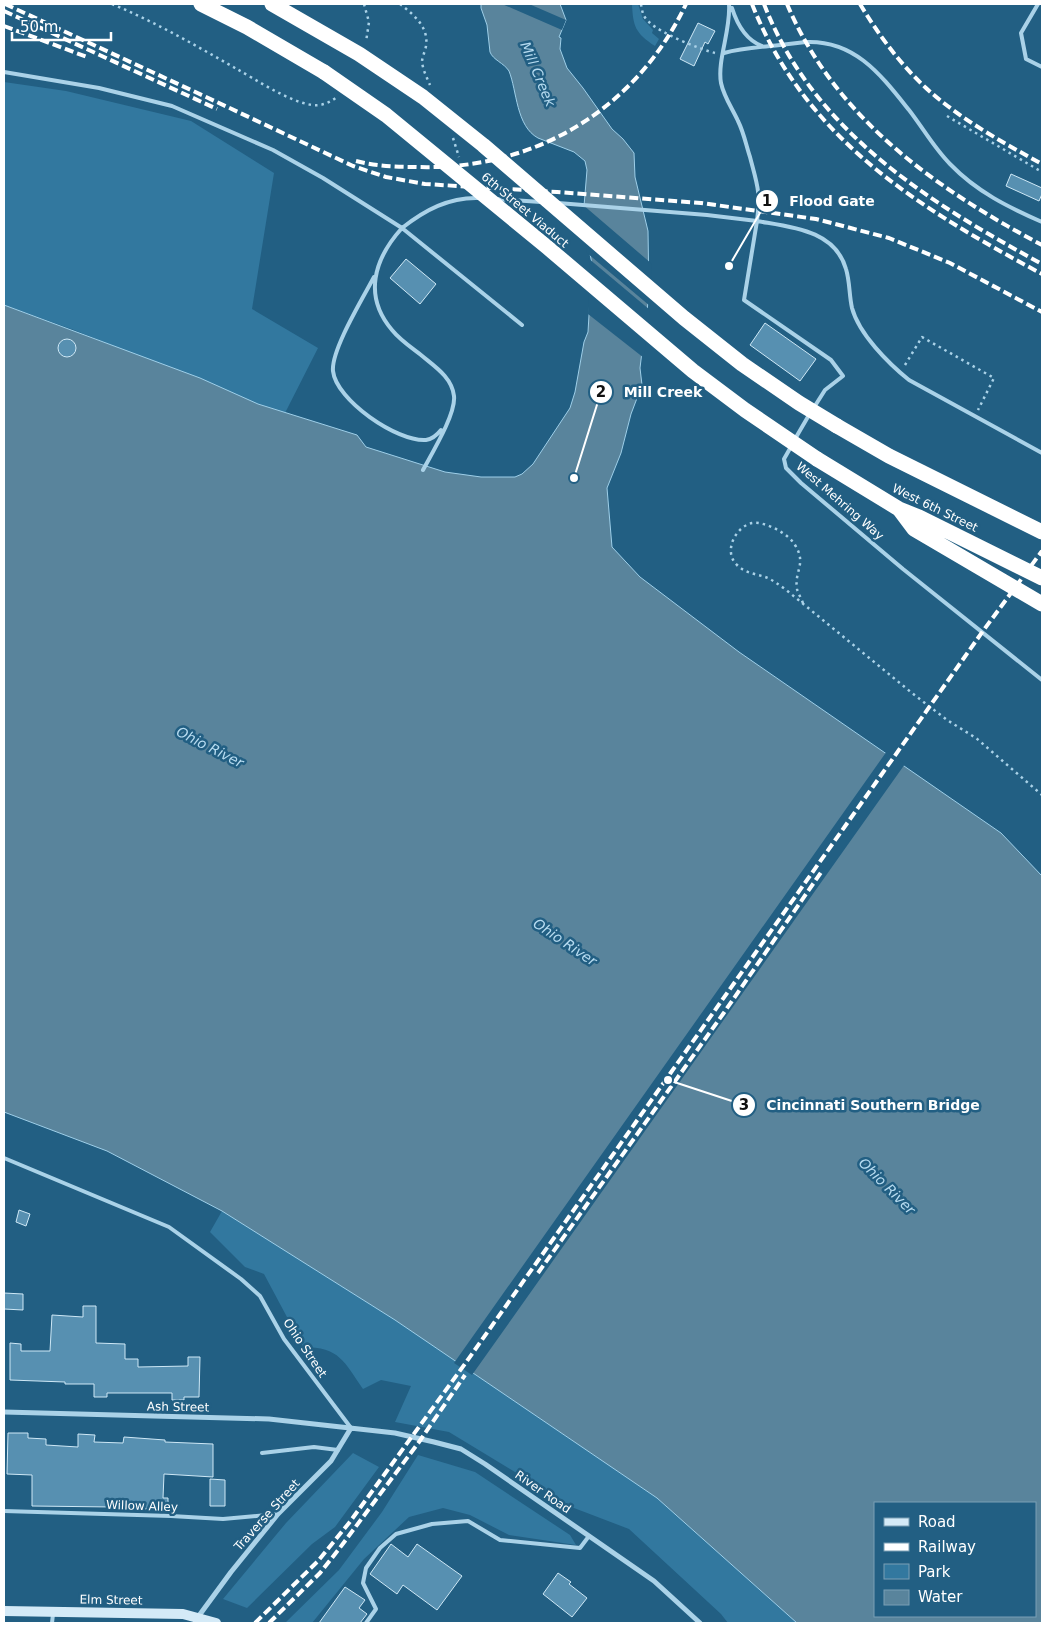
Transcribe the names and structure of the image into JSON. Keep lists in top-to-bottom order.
{
  "streets": {
    "highway": ["6th Street Viaduct", "West 6th Street"],
    "main road": ["Elm Street"],
    "street": ["Ash Street", "River Road", "Traverse Street"],
    "lane": ["West Mehring Way", "Ohio Street", "Willow Alley"]
  },
  "crossings": [
    ["6th Street Viaduct", "West 6th Street"],
    ["Ohio Street", "Ash Street"],
    ["Ohio Street", "River Road"],
    ["Ohio Street", "Traverse Street"],
    ["Ash Street", "River Road"],
    ["Ash Street", "Traverse Street"],
    ["River Road", "Traverse Street"],
    ["Willow Alley", "Traverse Street"],
    ["Traverse Street", "Elm Street"]
  ],
  "water": ["Mill Creek", "Ohio River"],
  "places": ["Flood Gate", "Mill Creek", "Cincinnati Southern Bridge"],
  "legend": [
    "Road",
    "Railway",
    "Park",
    "Water"
  ],
  "scale_bar": "50 m"
}
